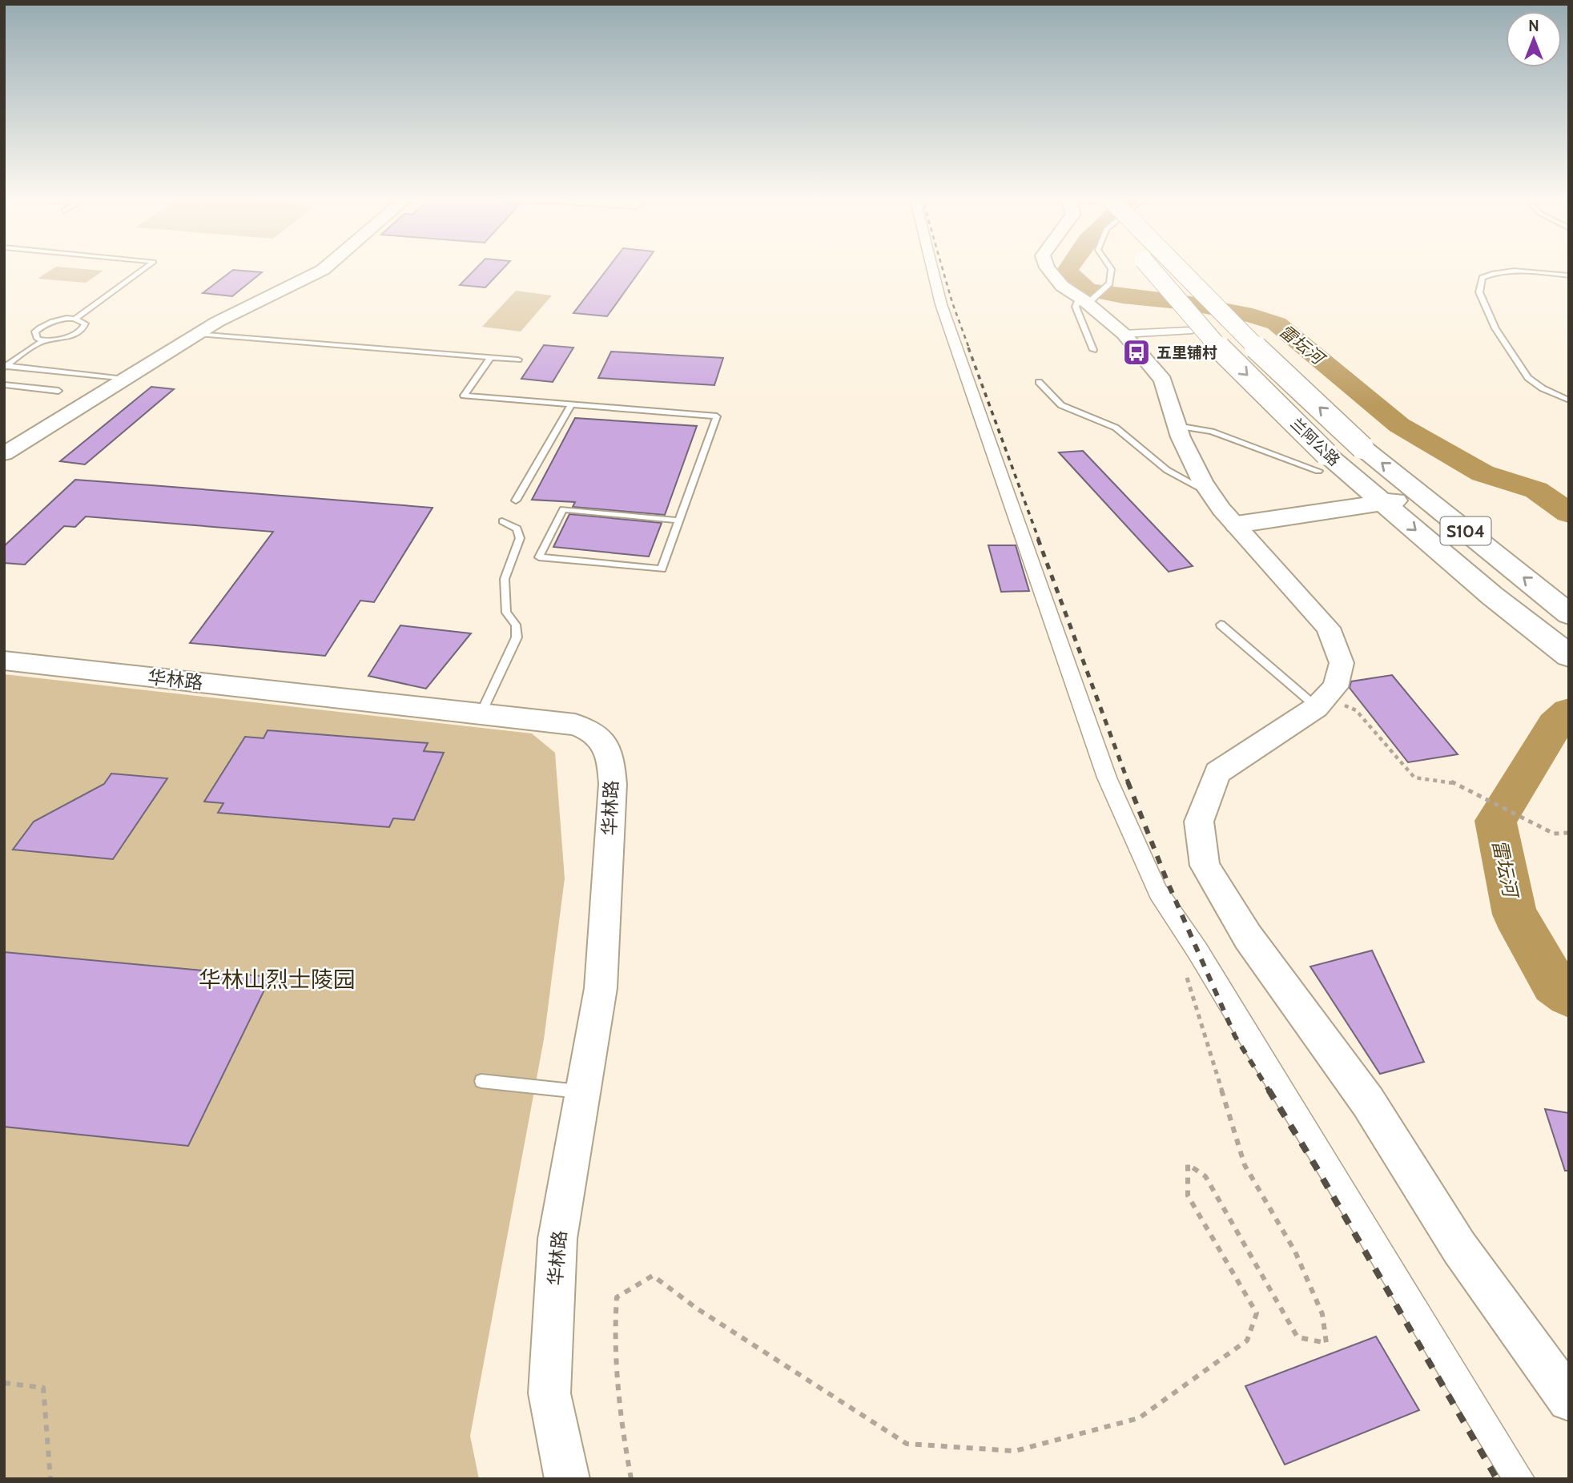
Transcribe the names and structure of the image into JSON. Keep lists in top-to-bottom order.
{
  "streets": {
    "highway": ["兰阿公路", "S104"],
    "street": ["华林路"]
  },
  "water": ["雷坛河"],
  "parks": ["华林山烈士陵园"],
  "places": {
    "bus stop": ["五里铺村"]
  },
  "north": "top"
}
